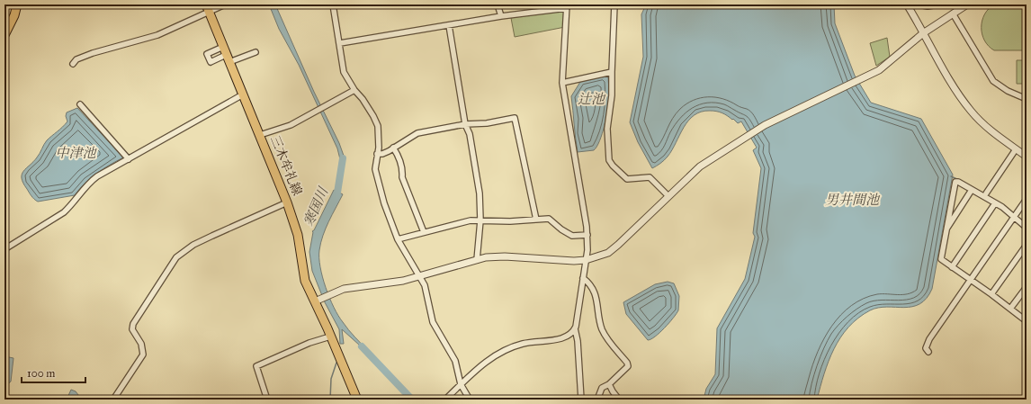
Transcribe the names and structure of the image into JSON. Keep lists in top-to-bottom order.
{
  "streets": {
    "main road": ["三木牟礼線"]
  },
  "water": [
    "辻池",
    "中津池",
    "男井間池",
    "寒国川"
  ],
  "scale_bar": "100 m"
}
